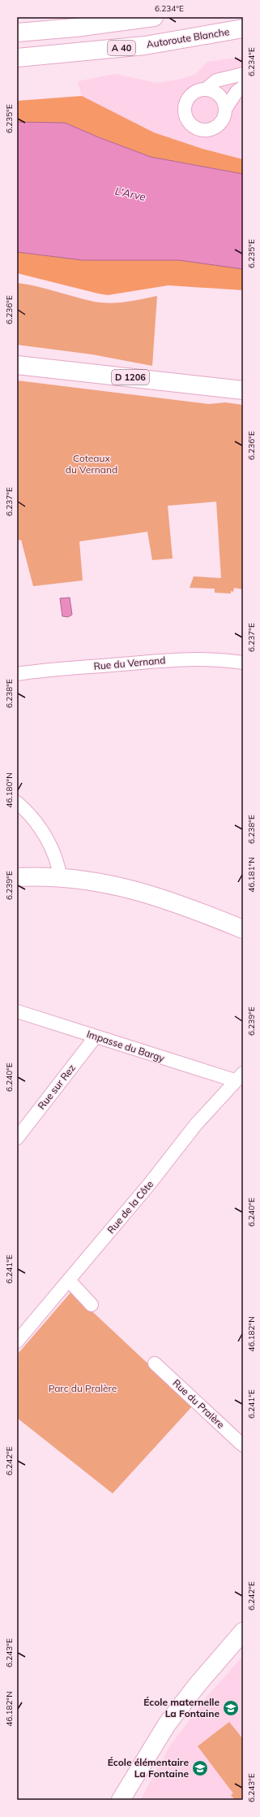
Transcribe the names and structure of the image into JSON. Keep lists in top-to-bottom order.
{
  "streets": {
    "main road": ["Autoroute Blanche", "A 40", "D 1206"],
    "street": [
      "Rue du Vernand",
      "Impasse du Bargy",
      "Rue sur Rez",
      "Rue de la Côte",
      "Rue du Pralère"
    ]
  },
  "crossings": [
    ["Impasse du Bargy", "Rue sur Rez"],
    ["Impasse du Bargy", "Rue de la Côte"]
  ],
  "water": ["L'Arve"],
  "parks": ["Coteaux du Vernand", "Parc du Pralère"],
  "places": {
    "school or university": ["École maternelle La Fontaine", "École élémentaire La Fontaine"]
  },
  "coordinates": [
    "6.234°E",
    "6.235°E",
    "6.236°E",
    "6.237°E",
    "6.238°E",
    "46.180°N",
    "46.181°N",
    "6.239°E",
    "6.240°E",
    "6.241°E",
    "46.182°N",
    "6.242°E",
    "6.243°E"
  ]
}
